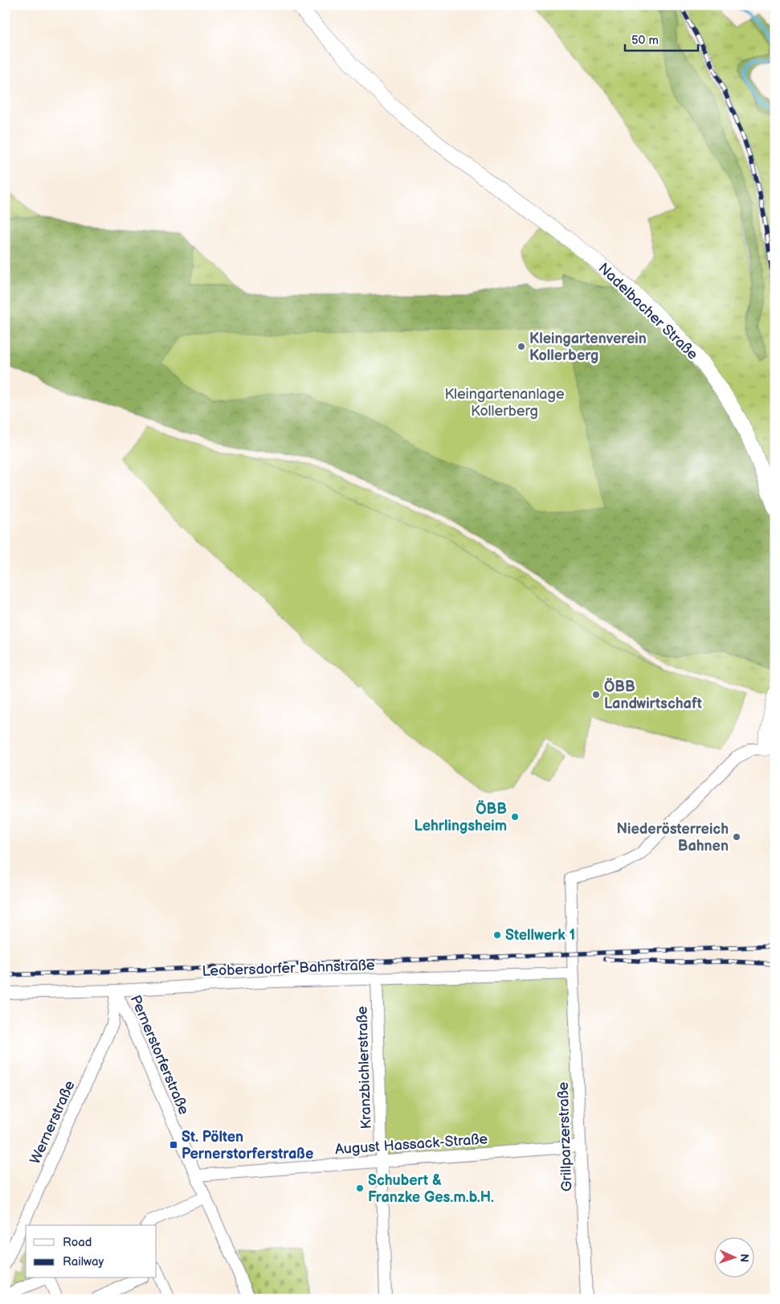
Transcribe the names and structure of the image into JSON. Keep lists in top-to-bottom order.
{
  "streets": {
    "street": [
      "Nadelbacher Straße",
      "Leobersdorfer Bahnstraße",
      "Pernerstorferstraße",
      "Kranzbichlerstraße",
      "Wernerstraße",
      "Grillparzerstraße",
      "August Hassack-Straße"
    ]
  },
  "crossings": [
    ["Leobersdorfer Bahnstraße", "Pernerstorferstraße"],
    ["Leobersdorfer Bahnstraße", "Kranzbichlerstraße"],
    ["Leobersdorfer Bahnstraße", "Wernerstraße"],
    ["Leobersdorfer Bahnstraße", "Grillparzerstraße"],
    ["Pernerstorferstraße", "Wernerstraße"],
    ["Pernerstorferstraße", "August Hassack-Straße"],
    ["Kranzbichlerstraße", "August Hassack-Straße"],
    ["Grillparzerstraße", "August Hassack-Straße"]
  ],
  "parks": ["Kleingartenanlage Kollerberg"],
  "places": {
    "other": [
      "Kleingartenverein Kollerberg",
      "ÖBB Landwirtschaft",
      "ÖBB Lehrlingsheim",
      "Niederösterreich Bahnen",
      "Stellwerk 1",
      "Schubert & Franzke Ges.m.b.H."
    ],
    "transit": ["St. Pölten Pernerstorferstraße"]
  },
  "legend": ["Road", "Railway"],
  "scale_bar": "50 m",
  "north": "right"
}
